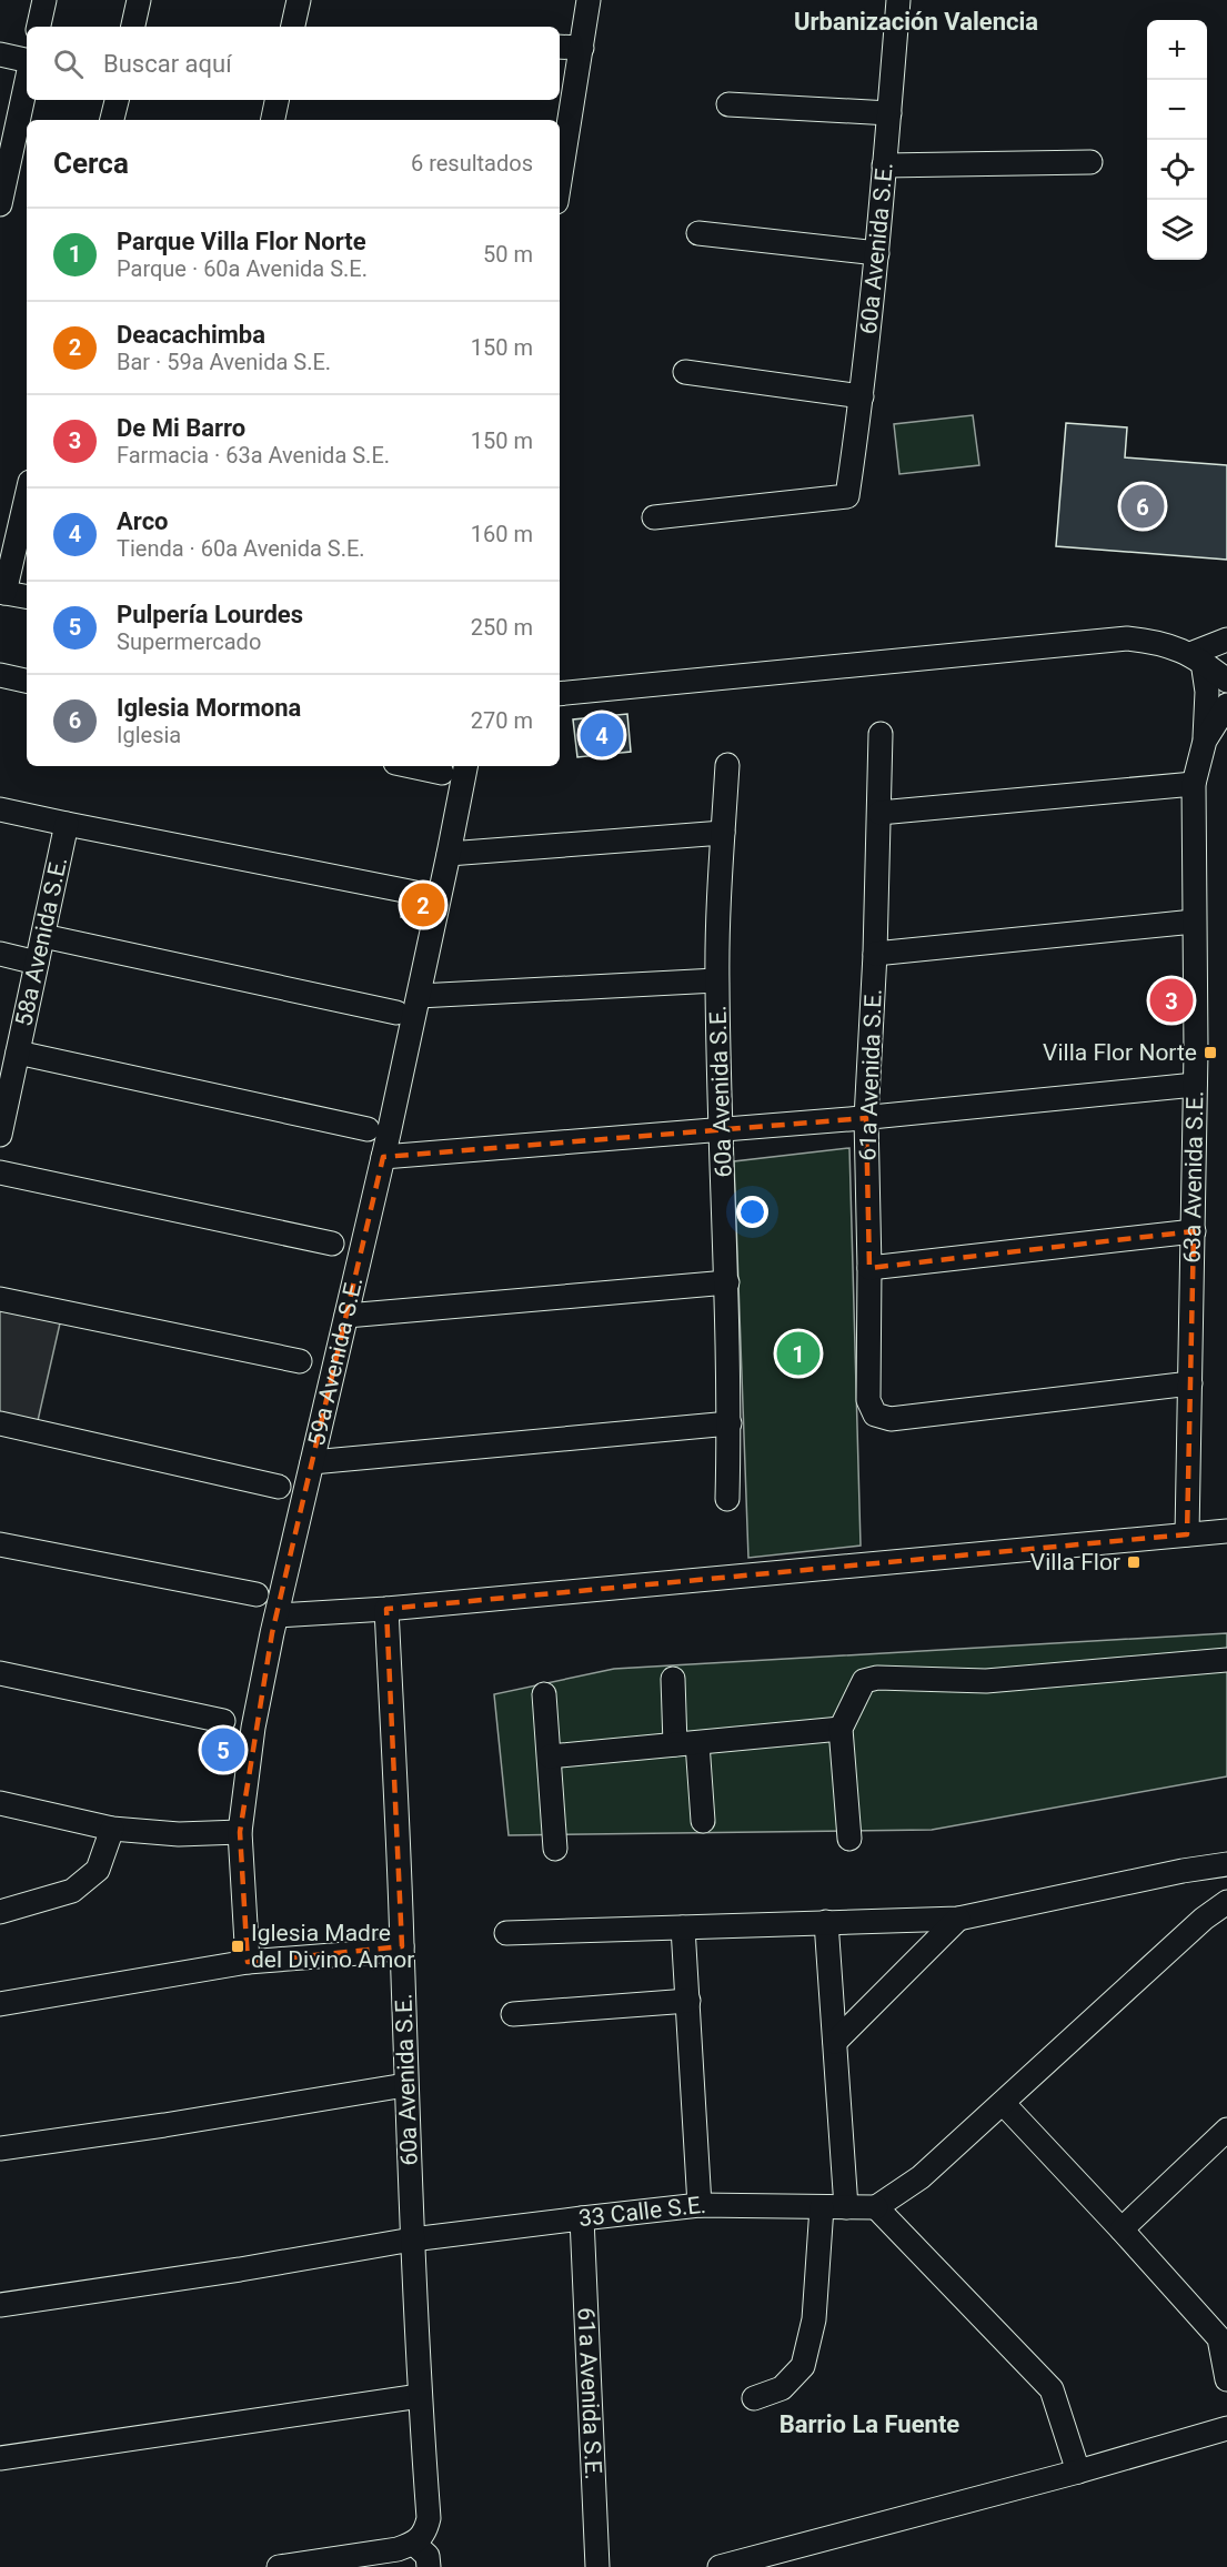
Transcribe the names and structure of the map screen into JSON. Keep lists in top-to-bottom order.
{
  "streets": {
    "street": [
      "60a Avenida S.E.",
      "58a Avenida S.E.",
      "61a Avenida S.E.",
      "63a Avenida S.E.",
      "59a Avenida S.E.",
      "33 Calle S.E."
    ]
  },
  "crossings": [
    ["60a Avenida S.E.", "33 Calle S.E."],
    ["61a Avenida S.E.", "63a Avenida S.E."],
    ["61a Avenida S.E.", "33 Calle S.E."]
  ],
  "districts": ["Urbanización Valencia", "Barrio La Fuente"],
  "places": {
    "transit": ["Villa Flor Norte", "Villa Flor", "Iglesia Madre del Divino Amor"]
  },
  "page": {
    "map_buttons": ["+", "−"],
    "search": "Buscar aquí",
    "heading": ["Cerca", "6 resultados"],
    "list": [
      {
        "mark": "1",
        "name": "Parque Villa Flor Norte",
        "note": "Parque · 60a Avenida S.E.",
        "value": "50 m"
      },
      {
        "mark": "2",
        "name": "Deacachimba",
        "note": "Bar · 59a Avenida S.E.",
        "value": "150 m"
      },
      {
        "mark": "3",
        "name": "De Mi Barro",
        "note": "Farmacia · 63a Avenida S.E.",
        "value": "150 m"
      },
      {
        "mark": "4",
        "name": "Arco",
        "note": "Tienda · 60a Avenida S.E.",
        "value": "160 m"
      },
      {
        "mark": "5",
        "name": "Pulpería Lourdes",
        "note": "Supermercado",
        "value": "250 m"
      },
      {
        "mark": "6",
        "name": "Iglesia Mormona",
        "note": "Iglesia",
        "value": "270 m"
      }
    ],
    "pins": [
      "6",
      "4",
      "2",
      "3",
      "1",
      "5"
    ]
  }
}
